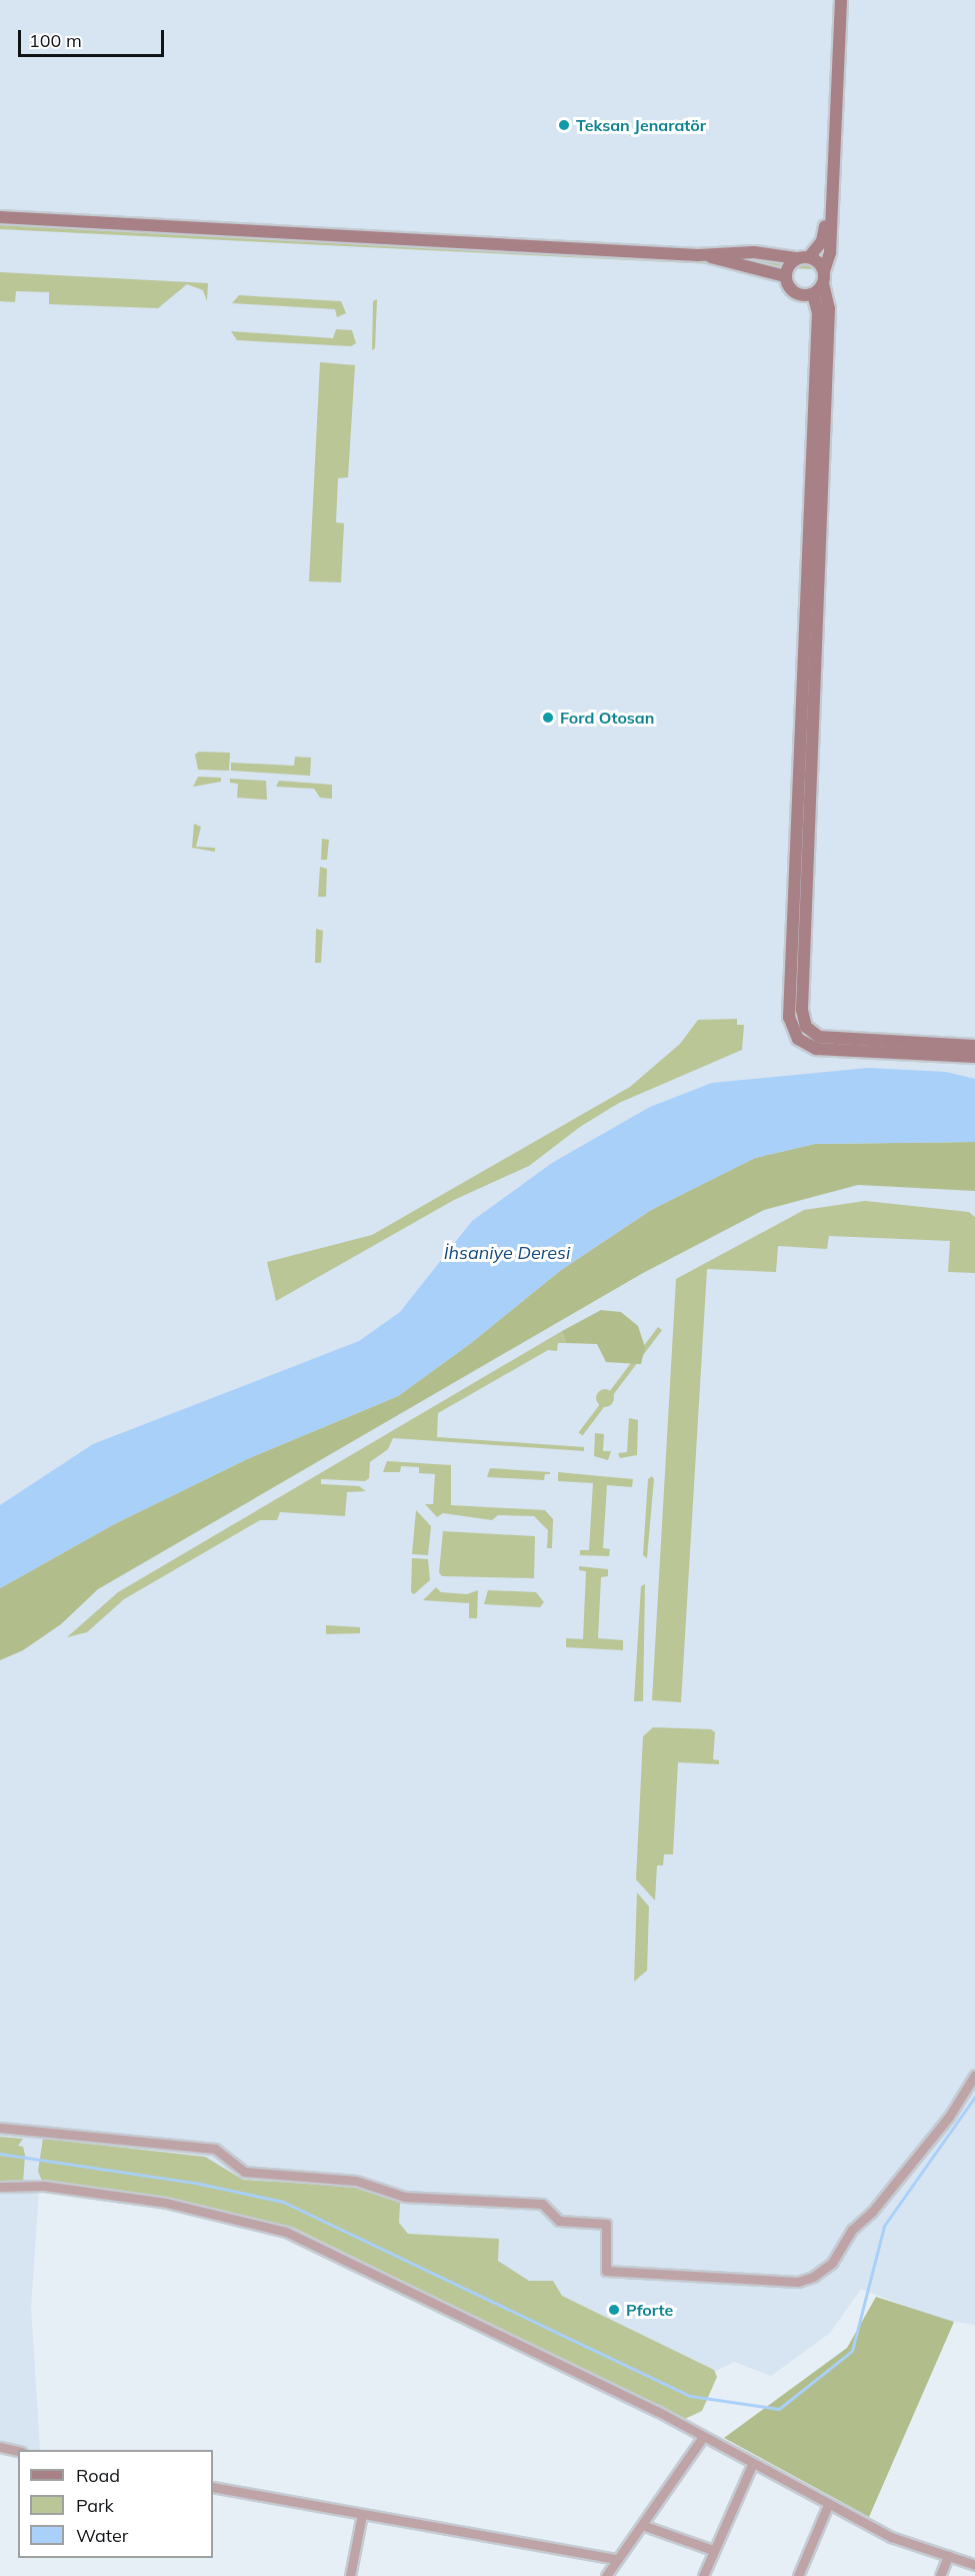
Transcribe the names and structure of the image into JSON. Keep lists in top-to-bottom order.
{
  "water": ["İhsaniye Deresi"],
  "places": ["Teksan Jenaratör", "Ford Otosan", "Pforte"],
  "legend": ["Road", "Park", "Water"],
  "scale_bar": "100 m"
}
